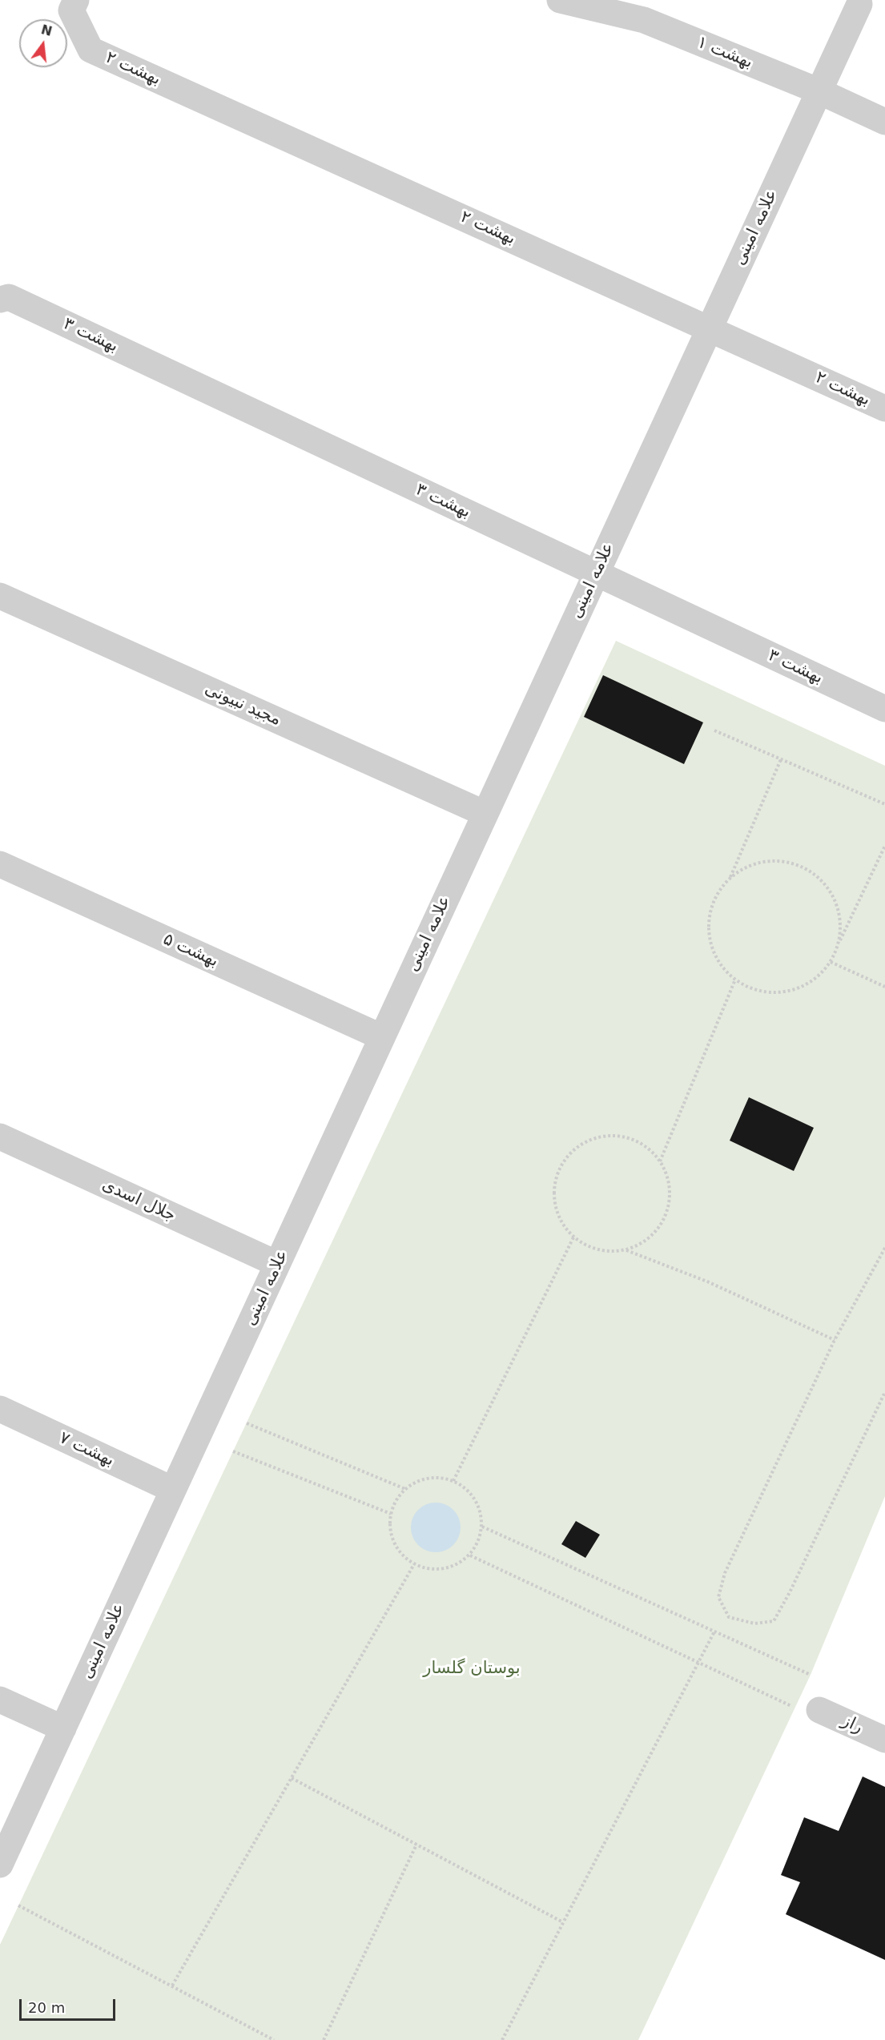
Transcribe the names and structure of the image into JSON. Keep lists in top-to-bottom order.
{
  "streets": {
    "street": [
      "بهشت ۱",
      "بهشت ۲",
      "علامه امینی",
      "بهشت ۳",
      "مجید نبیونی",
      "بهشت ۵",
      "جلال اسدی",
      "بهشت ۷",
      "راز"
    ]
  },
  "crossings": [
    ["بهشت ۱", "علامه امینی"],
    ["بهشت ۲", "علامه امینی"],
    ["علامه امینی", "بهشت ۳"],
    ["علامه امینی", "مجید نبیونی"],
    ["علامه امینی", "بهشت ۵"],
    ["علامه امینی", "جلال اسدی"],
    ["علامه امینی", "بهشت ۷"]
  ],
  "parks": ["بوستان گلسار"],
  "scale_bar": "20 m",
  "north": "top"
}
